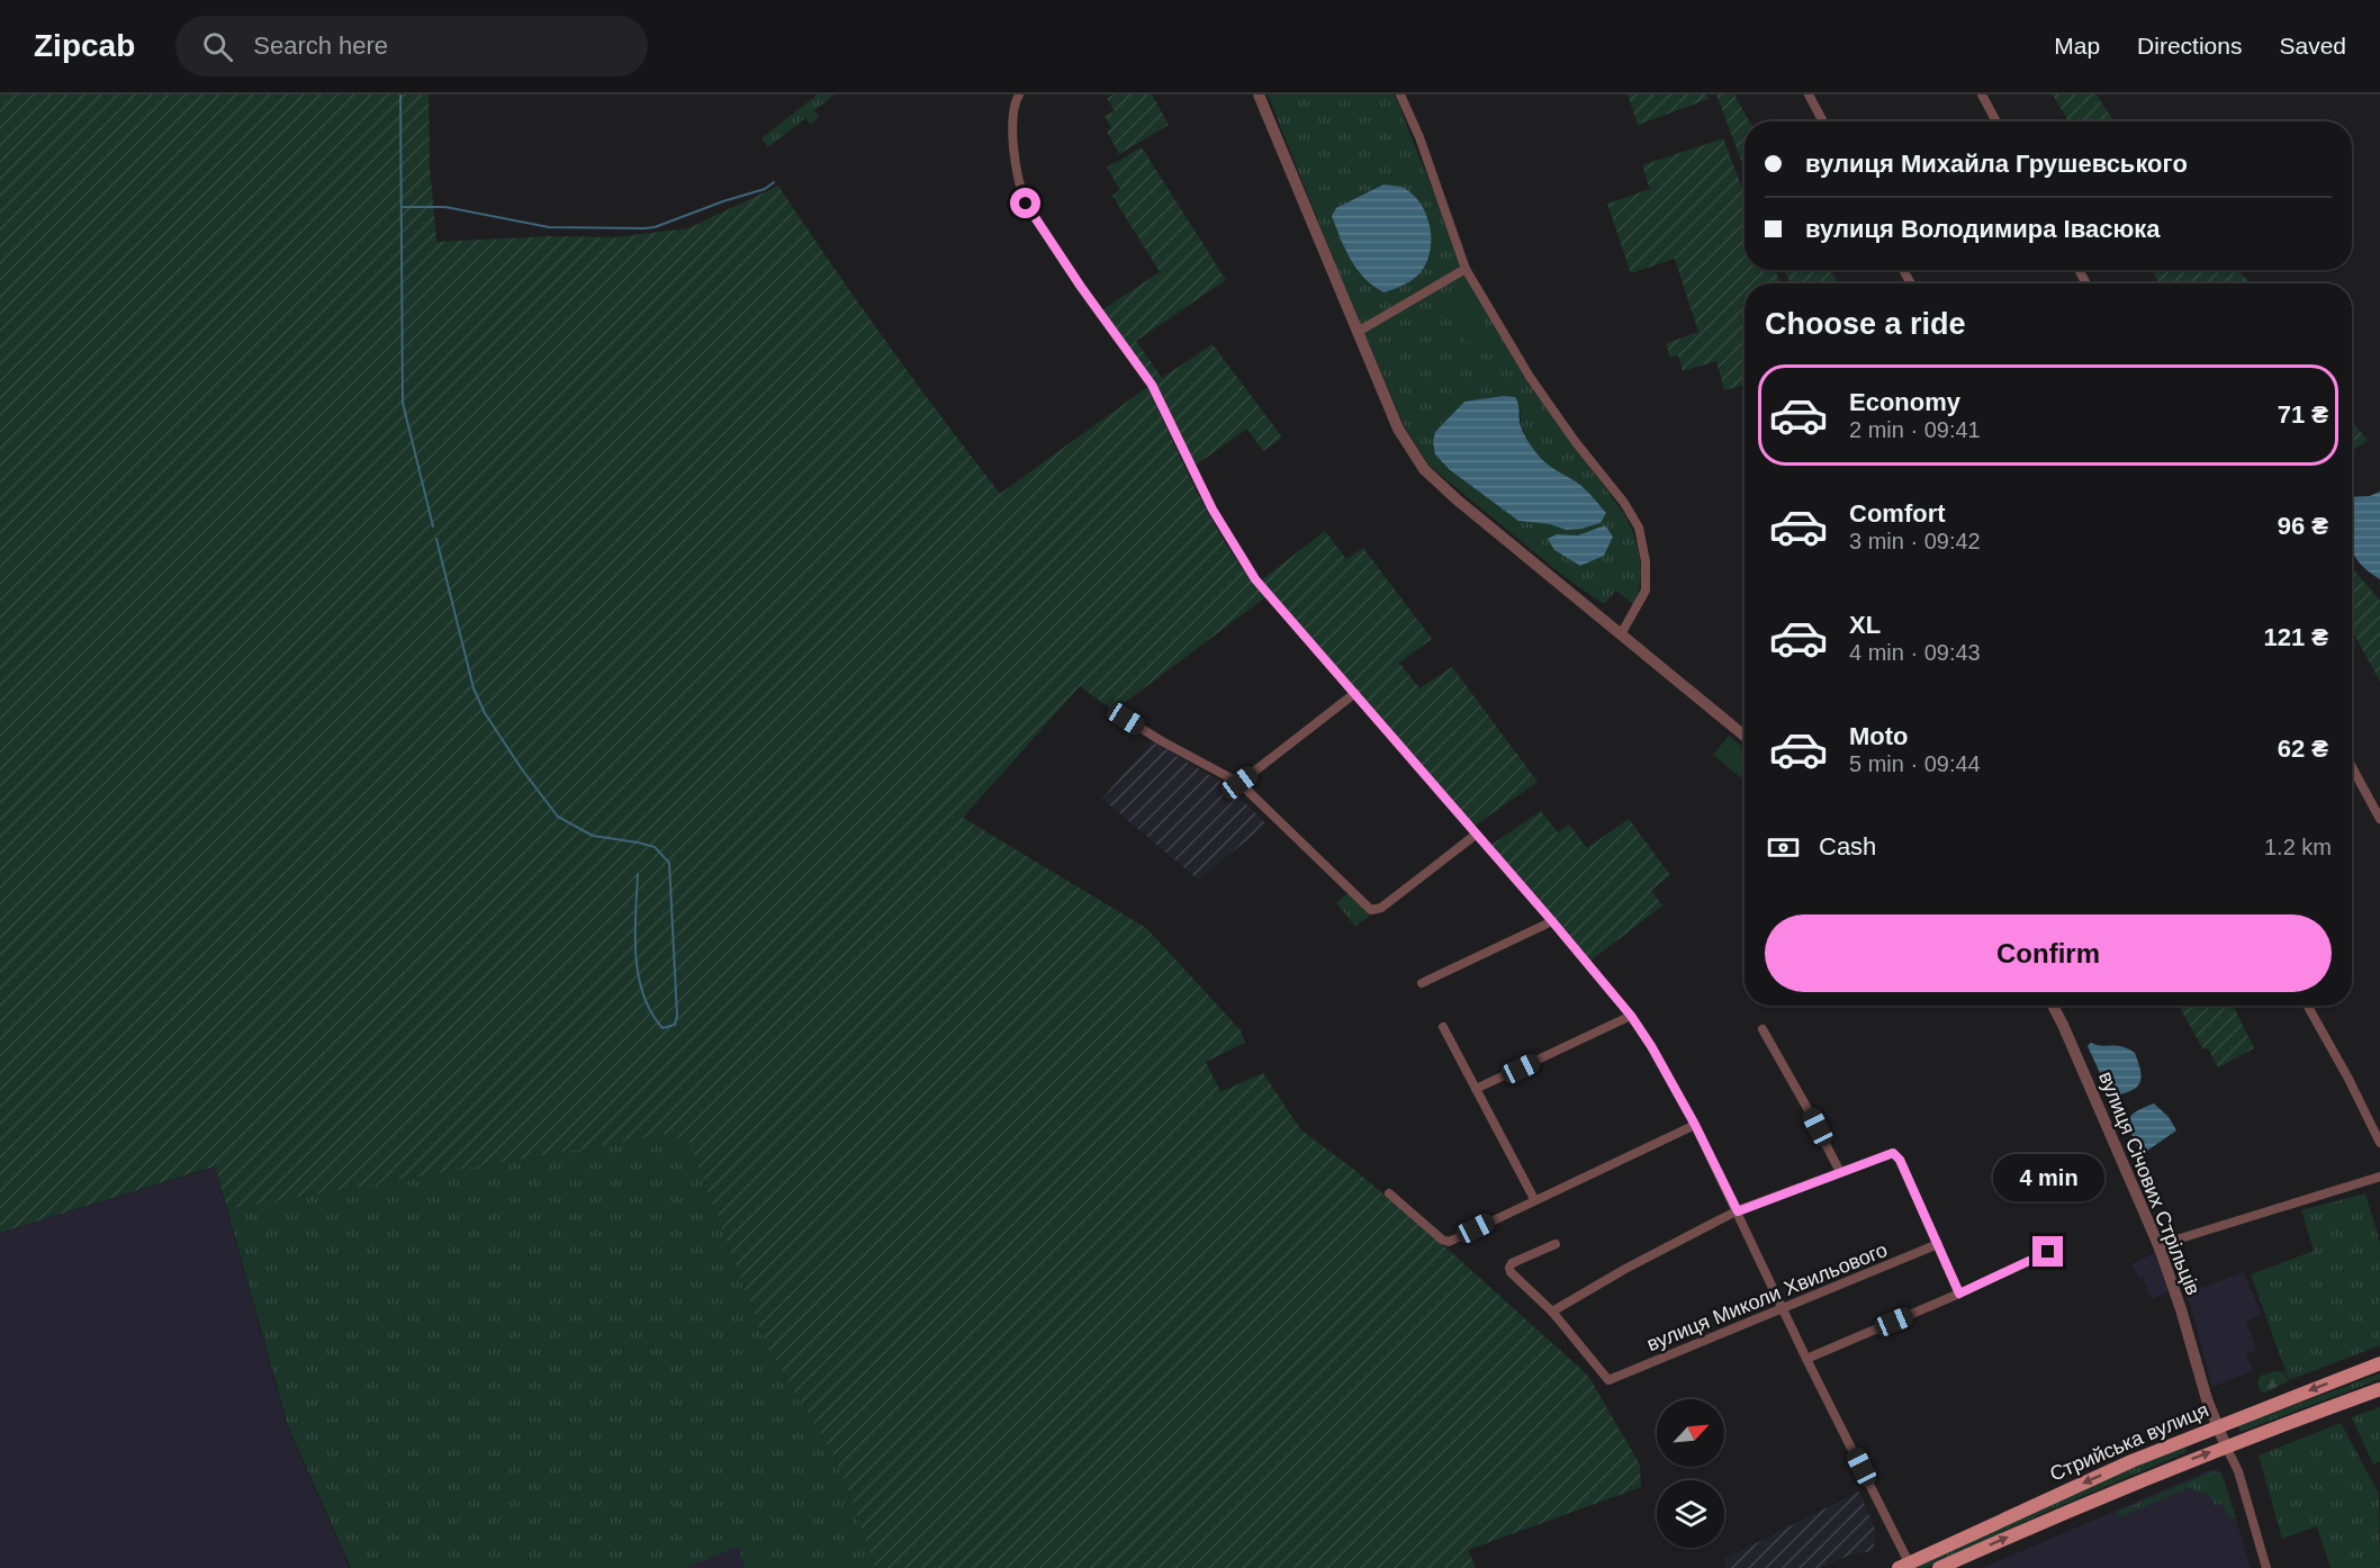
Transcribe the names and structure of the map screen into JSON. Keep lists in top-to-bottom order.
{
  "streets": {
    "main road": ["Стрийська вулиця"],
    "street": ["вулиця Січових Стрільців", "вулиця Миколи Хвильового"]
  },
  "crossings": [
    ["вулиця Січових Стрільців", "Стрийська вулиця"]
  ],
  "north": "top right",
  "page": {
    "header": "Zipcab",
    "search": "Search here",
    "nav": ["Map", "Directions", "Saved"],
    "banner": ["вулиця Михайла Грушевського", "вулиця Володимира Івасюка"],
    "heading": "Choose a ride",
    "list": [
      {
        "name": "Economy",
        "note": "2 min · 09:41",
        "value": "71 ₴"
      },
      {
        "name": "Comfort",
        "note": "3 min · 09:42",
        "value": "96 ₴"
      },
      {
        "name": "XL",
        "note": "4 min · 09:43",
        "value": "121 ₴"
      },
      {
        "name": "Moto",
        "note": "5 min · 09:44",
        "value": "62 ₴"
      }
    ],
    "pay": ["Cash", "1.2 km"],
    "buttons": "Confirm",
    "bubble": "4 min"
  }
}
